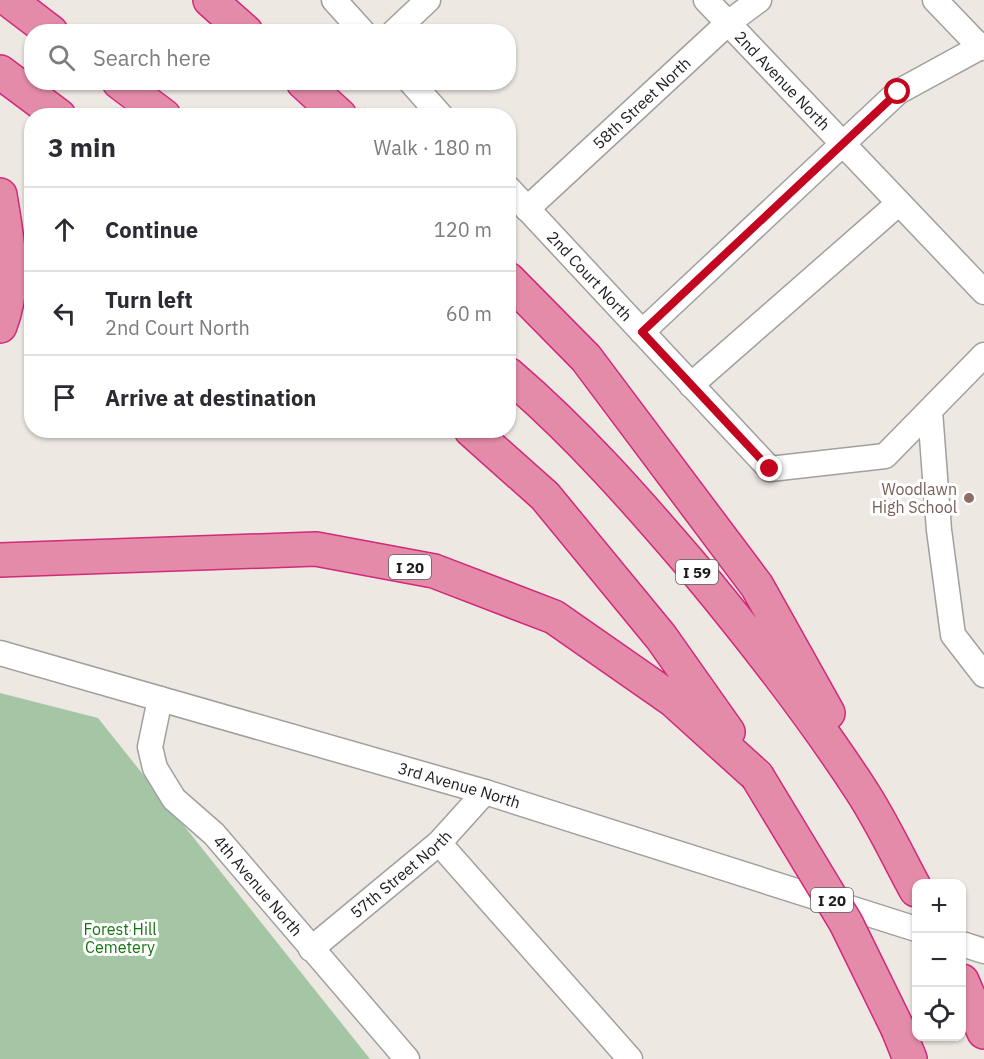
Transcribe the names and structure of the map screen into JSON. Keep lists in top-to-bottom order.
{
  "streets": {
    "highway": ["I 20", "I 59"],
    "street": [
      "2nd Avenue North",
      "58th Street North",
      "2nd Court North",
      "3rd Avenue North",
      "57th Street North",
      "4th Avenue North"
    ]
  },
  "crossings": [
    ["2nd Avenue North", "58th Street North"],
    ["58th Street North", "2nd Court North"],
    ["3rd Avenue North", "57th Street North"],
    ["3rd Avenue North", "4th Avenue North"],
    ["57th Street North", "4th Avenue North"]
  ],
  "parks": ["Forest Hill Cemetery"],
  "places": ["Woodlawn High School"],
  "page": {
    "search": "Search here",
    "heading": ["3 min", "Walk · 180 m"],
    "list": [
      ["Continue", "120 m"],
      ["Turn left", "2nd Court North", "60 m"],
      "Arrive at destination"
    ],
    "map_buttons": ["+", "−"]
  }
}
